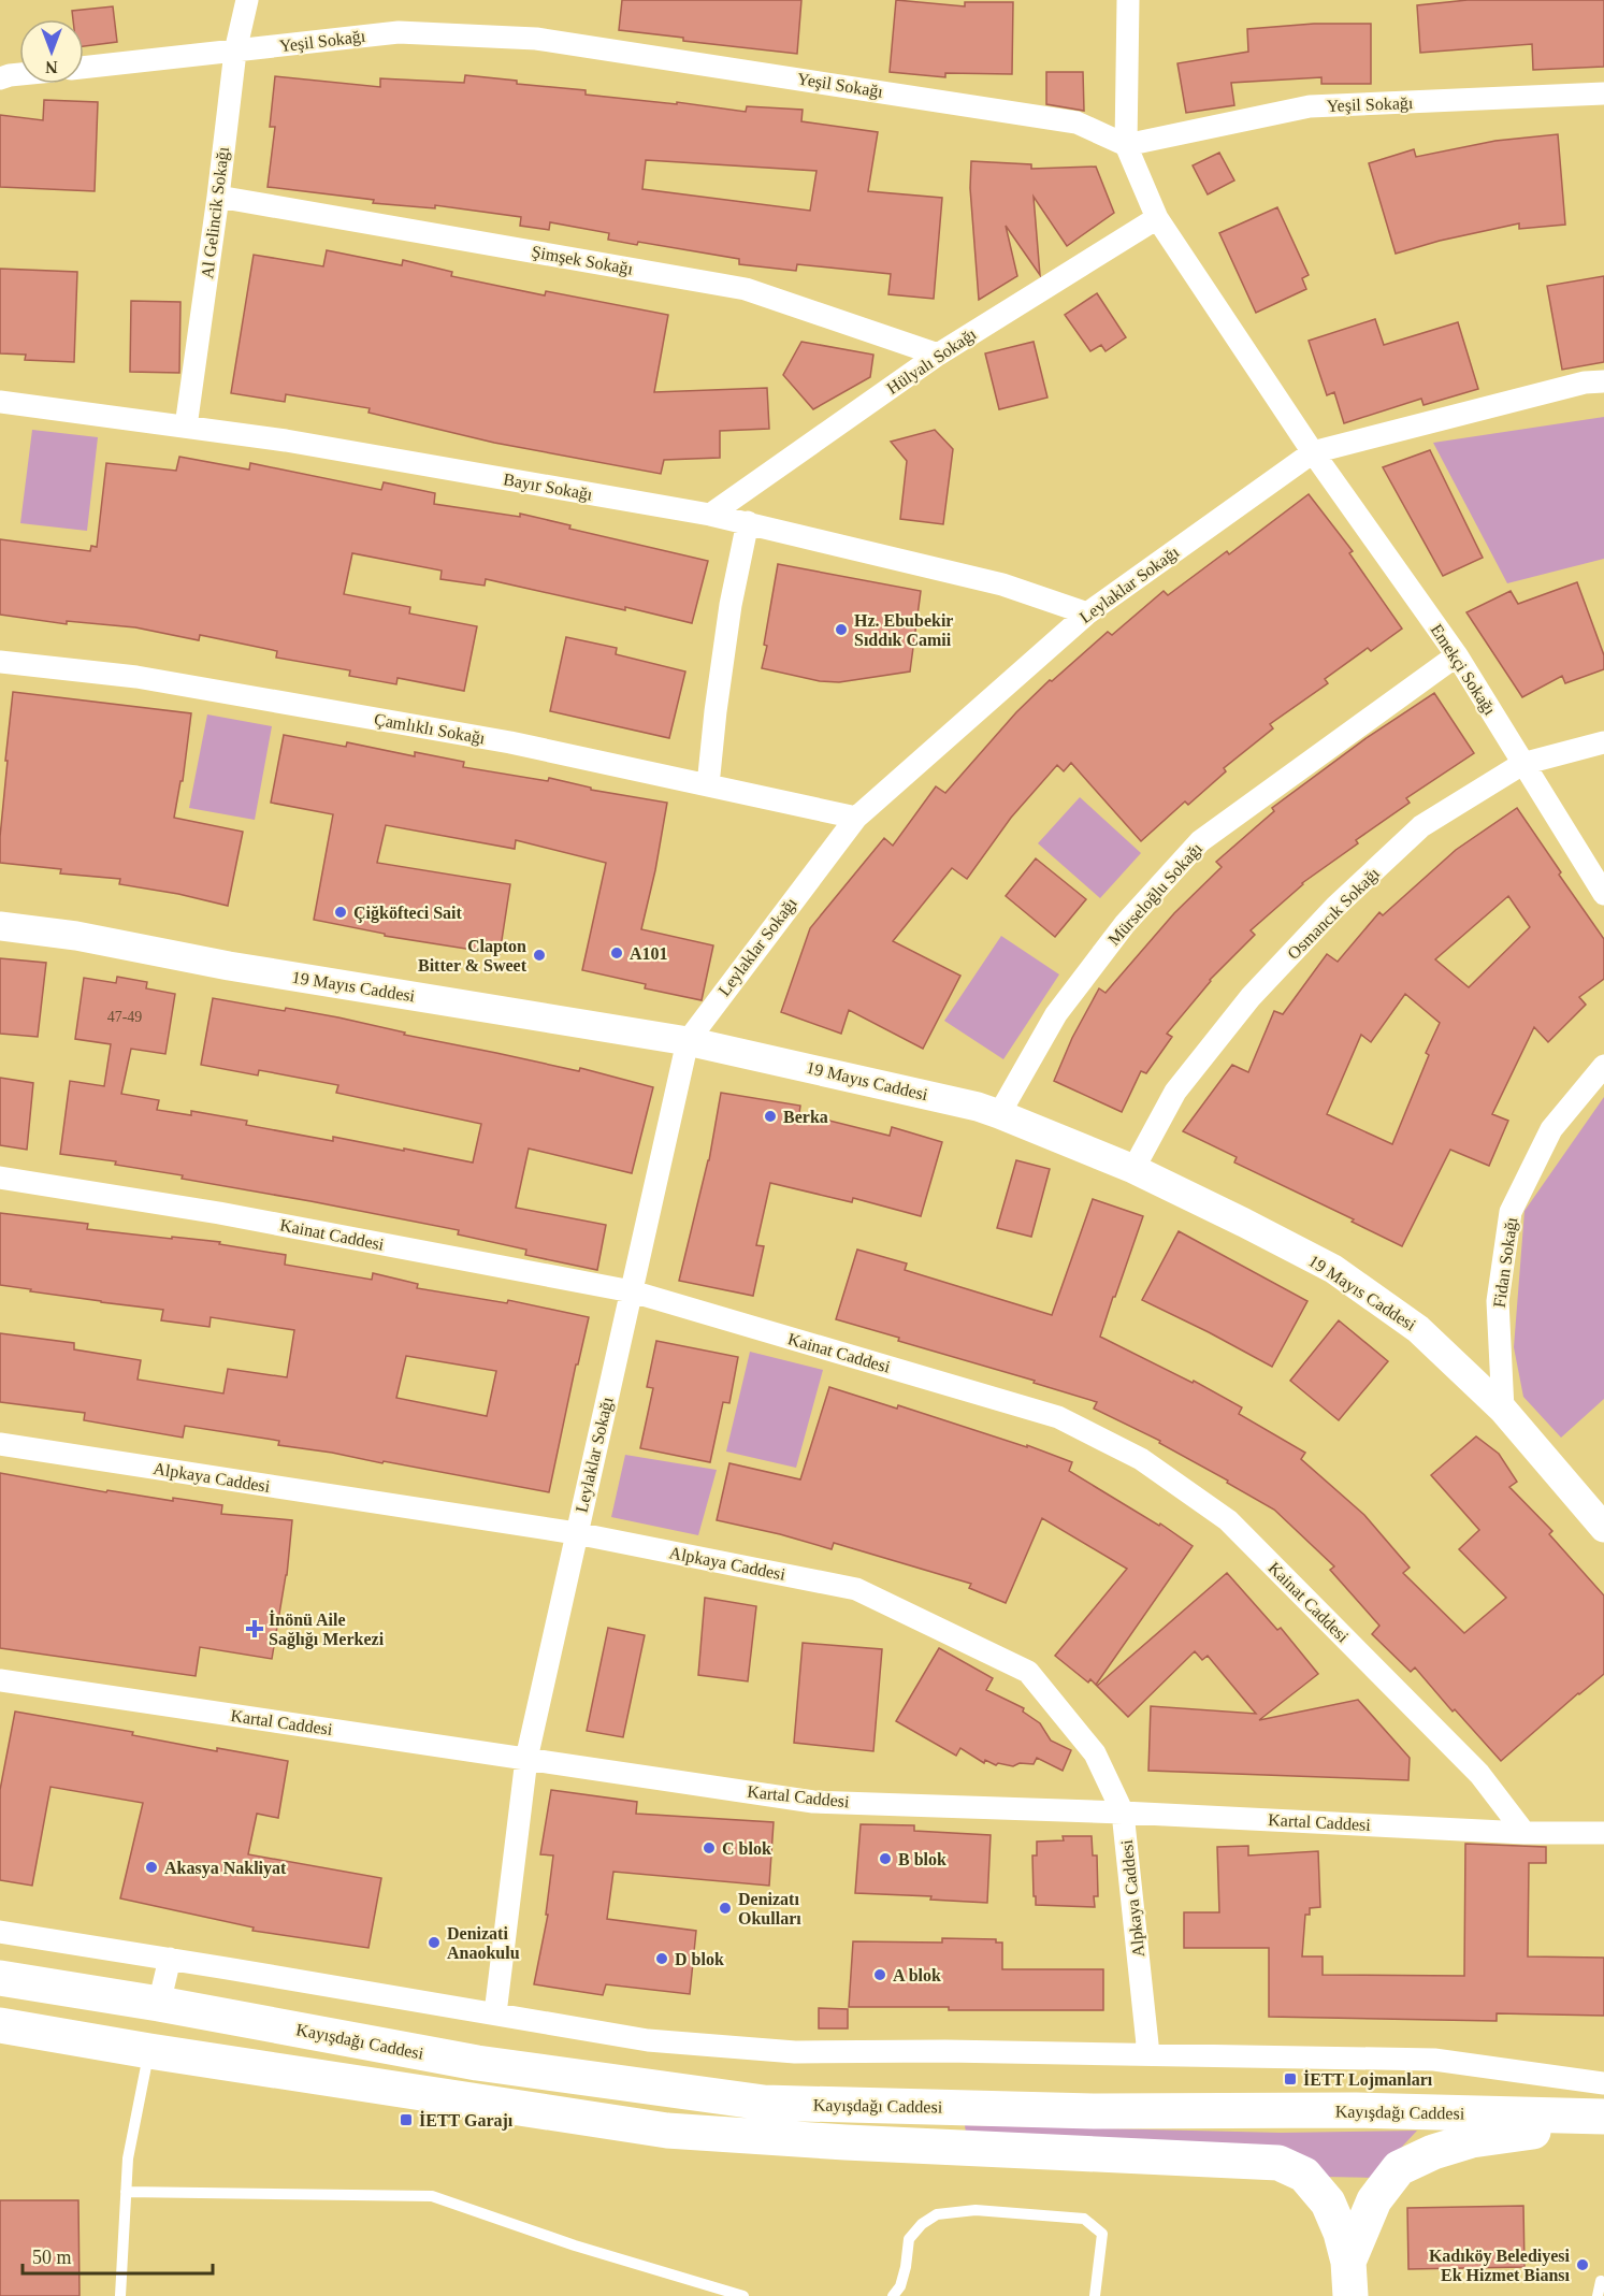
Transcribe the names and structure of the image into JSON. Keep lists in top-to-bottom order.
{
  "streets": {
    "main road": ["Kayışdağı Caddesi"],
    "street": [
      "Yeşil Sokağı",
      "Al Gelincik Sokağı",
      "Şimşek Sokağı",
      "Hülyalı Sokağı",
      "Bayır Sokağı",
      "Leylaklar Sokağı",
      "Emekçi Sokağı",
      "Çamlıklı Sokağı",
      "Mürseloğlu Sokağı",
      "Osmancık Sokağı",
      "19 Mayıs Caddesi",
      "Kainat Caddesi",
      "Fidan Sokağı",
      "Alpkaya Caddesi",
      "Kartal Caddesi"
    ]
  },
  "crossings": [
    ["Yeşil Sokağı", "Al Gelincik Sokağı"],
    ["Al Gelincik Sokağı", "Şimşek Sokağı"],
    ["Al Gelincik Sokağı", "Bayır Sokağı"],
    ["Şimşek Sokağı", "Hülyalı Sokağı"],
    ["Hülyalı Sokağı", "Bayır Sokağı"],
    ["Bayır Sokağı", "Leylaklar Sokağı"],
    ["Leylaklar Sokağı", "Emekçi Sokağı"],
    ["Leylaklar Sokağı", "Çamlıklı Sokağı"],
    ["Leylaklar Sokağı", "19 Mayıs Caddesi"],
    ["Leylaklar Sokağı", "Kainat Caddesi"],
    ["Leylaklar Sokağı", "Alpkaya Caddesi"],
    ["Leylaklar Sokağı", "Kartal Caddesi"],
    ["Emekçi Sokağı", "Mürseloğlu Sokağı"],
    ["Emekçi Sokağı", "Osmancık Sokağı"],
    ["Mürseloğlu Sokağı", "19 Mayıs Caddesi"],
    ["Osmancık Sokağı", "19 Mayıs Caddesi"],
    ["19 Mayıs Caddesi", "Fidan Sokağı"],
    ["Kainat Caddesi", "Kartal Caddesi"],
    ["Alpkaya Caddesi", "Kartal Caddesi"]
  ],
  "places": {
    "other": [
      "Hz. Ebubekir Sıddık Camii",
      "Çiğköfteci Sait",
      "A101",
      "Clapton Bitter & Sweet",
      "Berka",
      "C blok",
      "B blok",
      "Akasya Nakliyat",
      "Denizatı Okulları",
      "Denizati Anaokulu",
      "D blok",
      "A blok",
      "Kadıköy Belediyesi Ek Hizmet Biansı"
    ],
    "health": ["İnönü Aile Sağlığı Merkezi"],
    "transit": ["İETT Lojmanları", "İETT Garajı"]
  },
  "house_numbers": ["47-49"],
  "scale_bar": "50 m",
  "north": "bottom"
}
